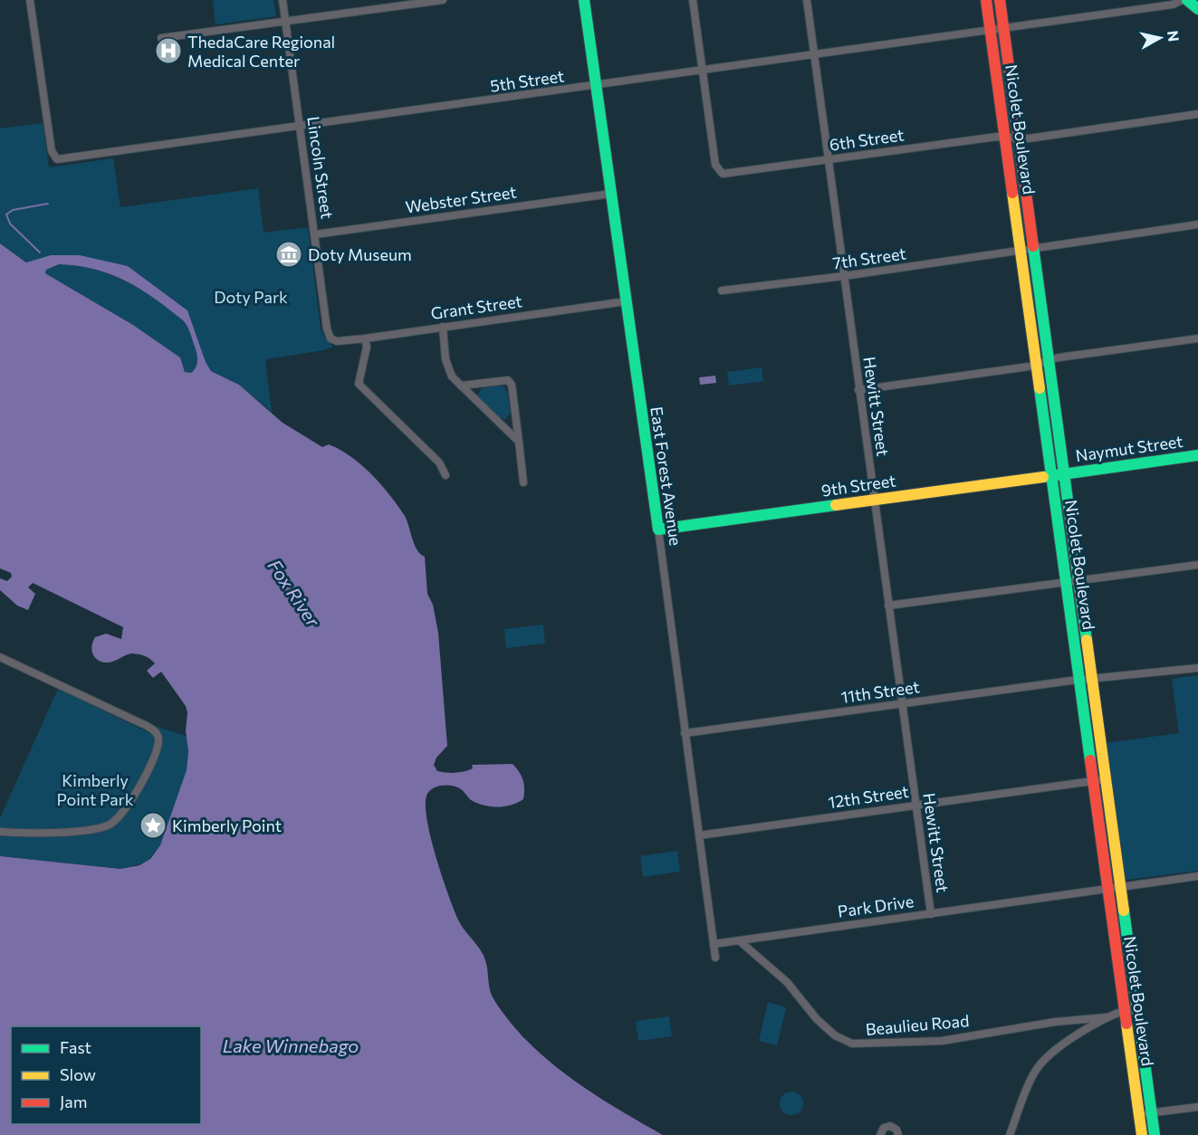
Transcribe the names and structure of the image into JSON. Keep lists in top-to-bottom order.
{
  "streets": {
    "street": [
      "5th Street",
      "Nicolet Boulevard",
      "6th Street",
      "Lincoln Street",
      "Webster Street",
      "7th Street",
      "Grant Street",
      "Hewitt Street",
      "Naymut Street",
      "East Forest Avenue",
      "9th Street",
      "11th Street",
      "12th Street",
      "Park Drive",
      "Beaulieu Road"
    ]
  },
  "crossings": [
    ["5th Street", "Nicolet Boulevard"],
    ["5th Street", "6th Street"],
    ["5th Street", "Lincoln Street"],
    ["5th Street", "Hewitt Street"],
    ["5th Street", "East Forest Avenue"],
    ["Nicolet Boulevard", "6th Street"],
    ["Nicolet Boulevard", "7th Street"],
    ["Nicolet Boulevard", "Naymut Street"],
    ["Nicolet Boulevard", "9th Street"],
    ["Nicolet Boulevard", "11th Street"],
    ["Nicolet Boulevard", "12th Street"],
    ["Nicolet Boulevard", "Park Drive"],
    ["6th Street", "Hewitt Street"],
    ["Lincoln Street", "Webster Street"],
    ["Lincoln Street", "Grant Street"],
    ["Webster Street", "East Forest Avenue"],
    ["7th Street", "Hewitt Street"],
    ["Grant Street", "East Forest Avenue"],
    ["Hewitt Street", "9th Street"],
    ["Hewitt Street", "11th Street"],
    ["Hewitt Street", "12th Street"],
    ["Hewitt Street", "Park Drive"],
    ["Naymut Street", "9th Street"],
    ["East Forest Avenue", "9th Street"],
    ["East Forest Avenue", "11th Street"],
    ["East Forest Avenue", "12th Street"],
    ["East Forest Avenue", "Park Drive"],
    ["Park Drive", "Beaulieu Road"]
  ],
  "water": ["Fox River", "Lake Winnebago"],
  "parks": ["Doty Park", "Kimberly Point Park"],
  "places": {
    "hospital": ["ThedaCare Regional Medical Center"],
    "museum": ["Doty Museum"],
    "place": ["Kimberly Point"]
  },
  "legend": ["Fast", "Slow", "Jam"],
  "north": "right"
}
